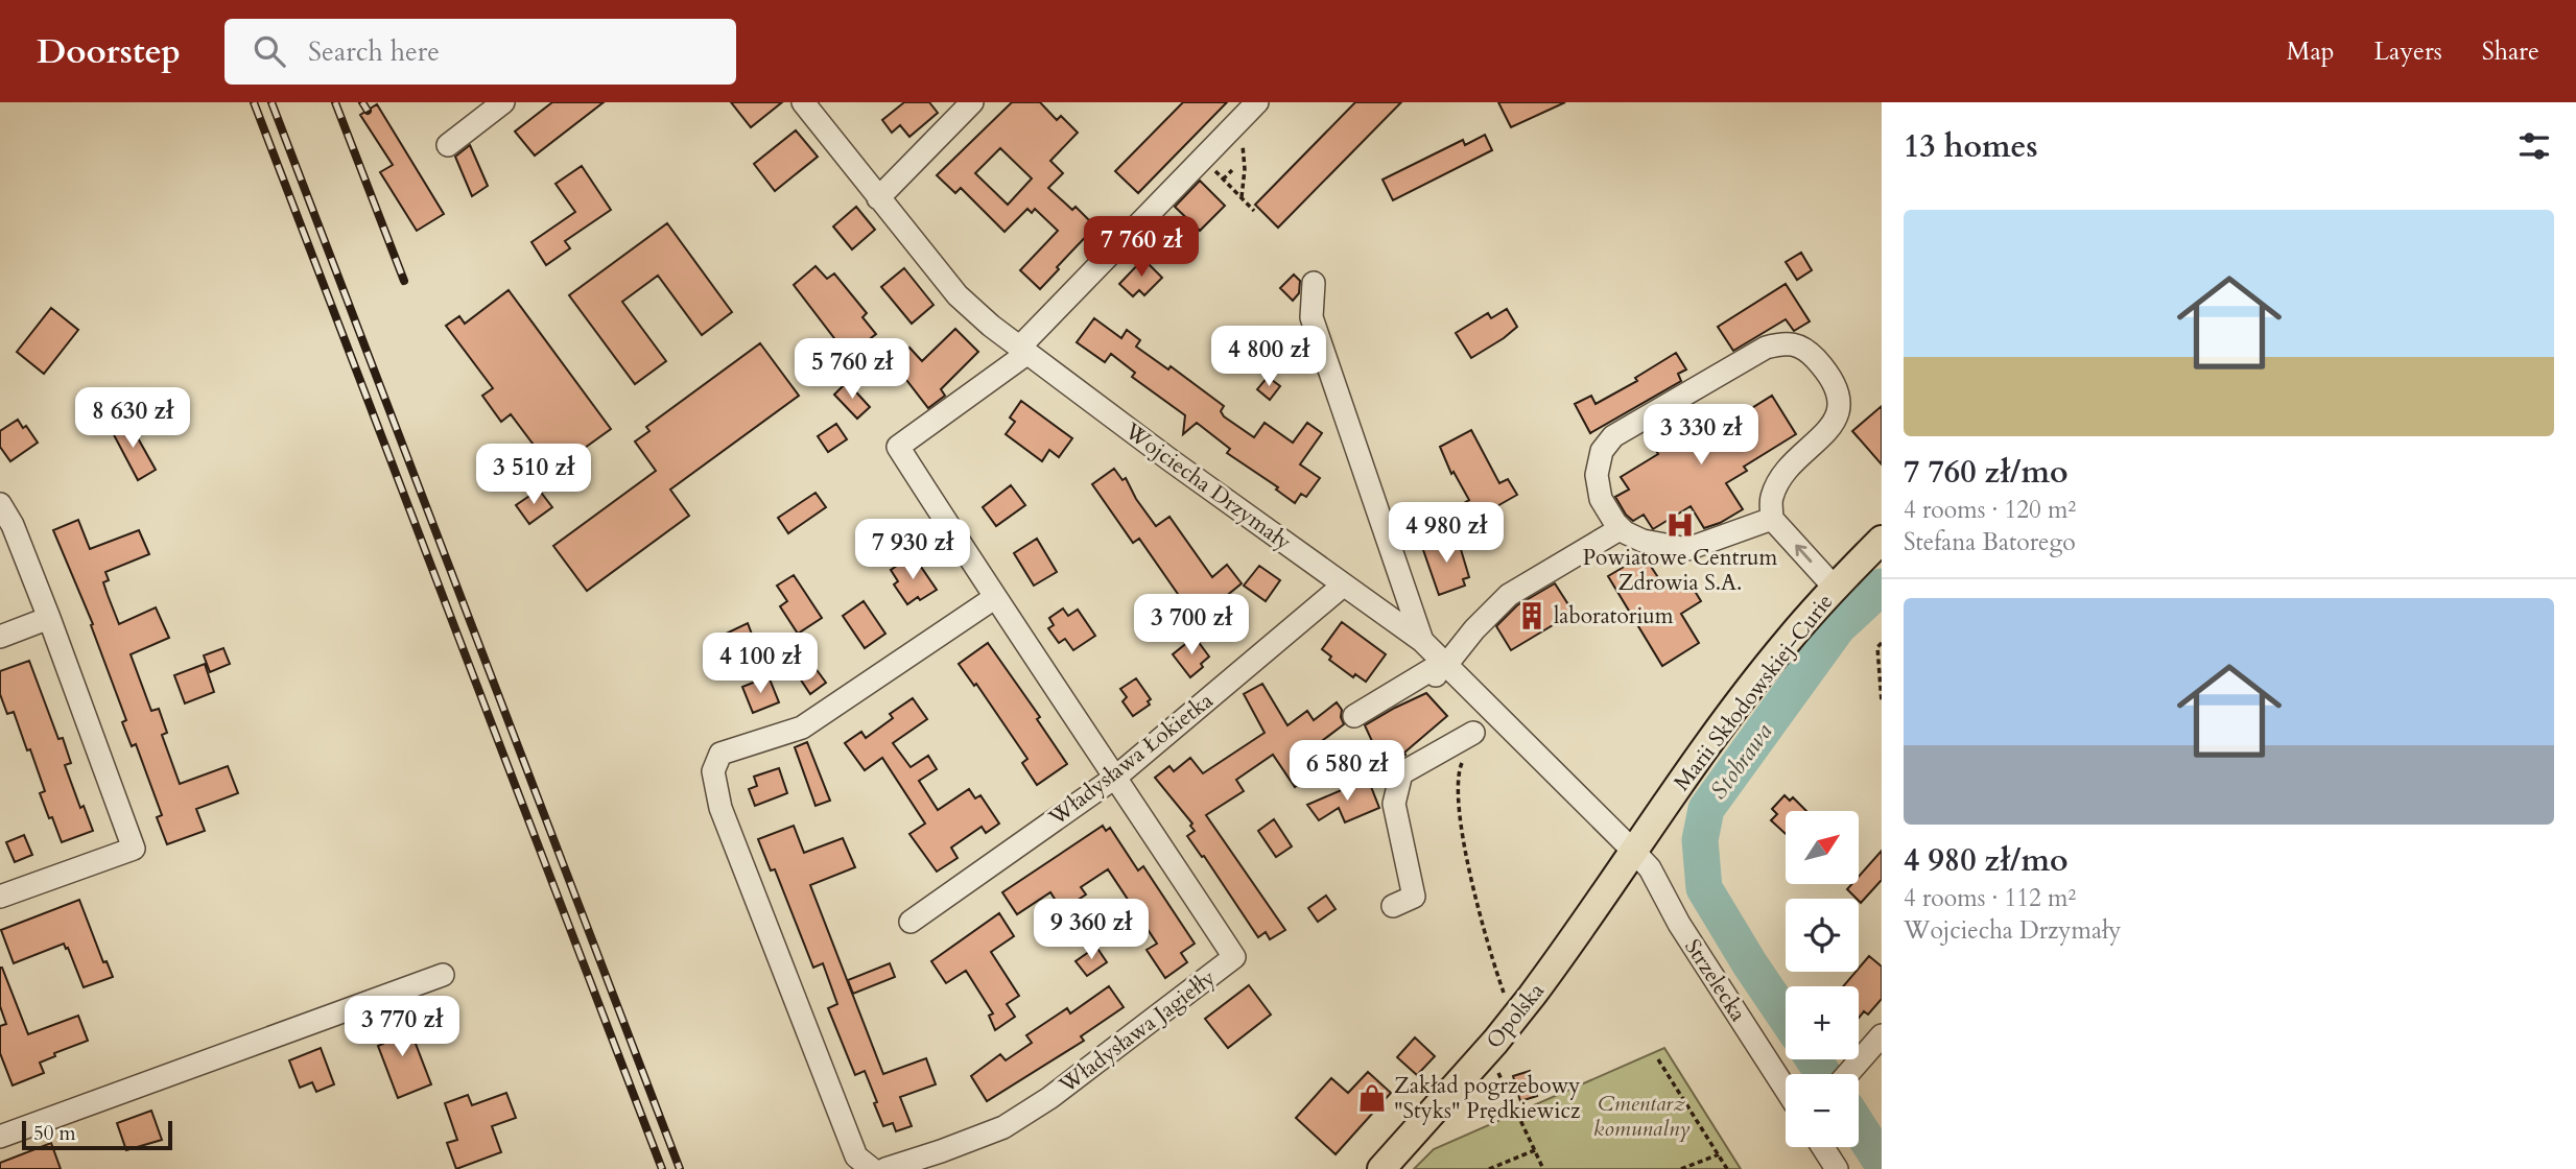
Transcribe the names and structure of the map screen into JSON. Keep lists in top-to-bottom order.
{
  "streets": {
    "main road": ["Marii Skłodowskiej-Curie", "Opolska"],
    "street": [
      "Wojciecha Drzymały",
      "Władysława Łokietka",
      "Strzelecka",
      "Władysława Jagiełły"
    ]
  },
  "crossings": [
    ["Wojciecha Drzymały", "Marii Skłodowskiej-Curie"],
    ["Wojciecha Drzymały", "Władysława Łokietka"],
    ["Wojciecha Drzymały", "Strzelecka"],
    ["Wojciecha Drzymały", "Opolska"],
    ["Wojciecha Drzymały", "Władysława Jagiełły"],
    ["Marii Skłodowskiej-Curie", "Strzelecka"],
    ["Marii Skłodowskiej-Curie", "Opolska"],
    ["Władysława Łokietka", "Władysława Jagiełły"],
    ["Strzelecka", "Opolska"]
  ],
  "water": ["Stobrawa"],
  "parks": ["Cmentarz komunalny"],
  "places": {
    "hospital": ["Powiatowe Centrum Zdrowia S.A."],
    "building": ["laboratorium"],
    "shop": ["Zakład pogrzebowy \"Styks\" Prędkiewicz"]
  },
  "scale_bar": "50 m",
  "north": "top right",
  "page": {
    "header": "Doorstep",
    "search": "Search here",
    "nav": ["Map", "Layers", "Share"],
    "heading": "13 homes",
    "list": [
      {
        "name": "7 760 zł/mo",
        "note": "4 rooms · 120 m² · Stefana Batorego"
      },
      {
        "name": "4 980 zł/mo",
        "note": "4 rooms · 112 m² · Wojciecha Drzymały"
      }
    ],
    "price": [
      "7 760 zł",
      "4 800 zł",
      "5 760 zł",
      "8 630 zł",
      "3 330 zł",
      "3 510 zł",
      "4 980 zł",
      "7 930 zł",
      "3 700 zł",
      "4 100 zł",
      "6 580 zł",
      "9 360 zł",
      "3 770 zł"
    ],
    "map_buttons": ["+", "−"],
    "scale": "50 m"
  }
}
